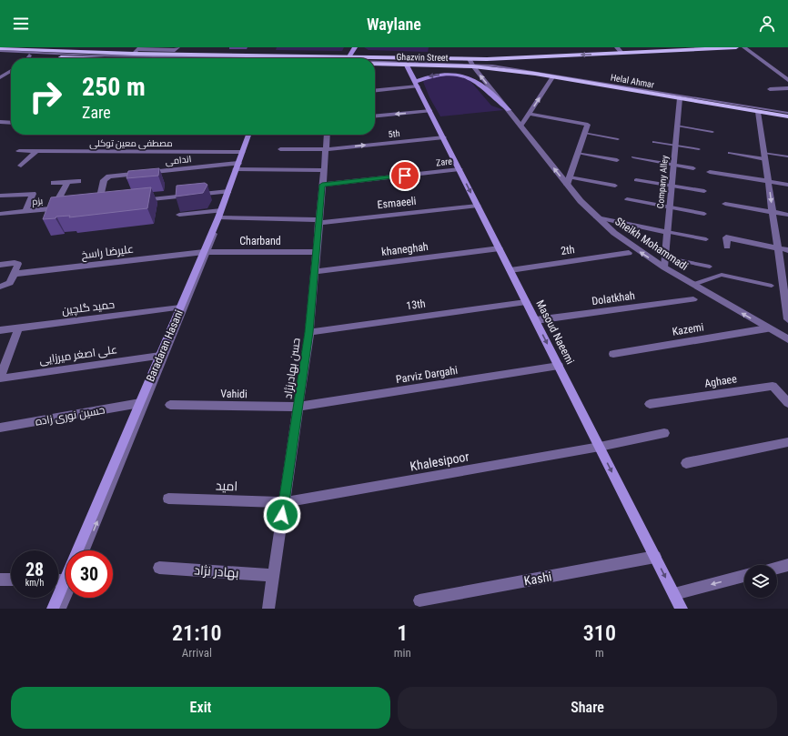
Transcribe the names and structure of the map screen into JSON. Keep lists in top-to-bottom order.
{
  "streets": {
    "main road": [
      "Ghazvin Street",
      "Helal Ahmar",
      "Masoud Naeemi",
      "Baradaran Hasani"
    ],
    "street": [
      "5th",
      "مصطفی معین توکلی",
      "اندامی",
      "Zare",
      "Company Alley",
      "بزم",
      "Esmaeeli",
      "Charband",
      "Sheikh Mohammadi",
      "khaneghah",
      "2th",
      "علیرضا راسخ",
      "Dolatkhah",
      "13th",
      "حمید گلچین",
      "Kazemi",
      "علی اصغر میرزایی",
      "حسن بهادرنژاد",
      "Parviz Dargahi",
      "Aghaee",
      "Vahidi",
      "حسین نوری زاده",
      "Khalesipoor",
      "امید",
      "بهادر نژاد",
      "Kashi"
    ]
  },
  "crossings": [
    ["Ghazvin Street", "Helal Ahmar"],
    ["Ghazvin Street", "Sheikh Mohammadi"],
    ["Ghazvin Street", "Masoud Naeemi"],
    ["Helal Ahmar", "Company Alley"],
    ["Helal Ahmar", "Sheikh Mohammadi"],
    ["5th", "Masoud Naeemi"],
    ["5th", "حسن بهادرنژاد"],
    ["مصطفی معین توکلی", "Baradaran Hasani"],
    ["اندامی", "Baradaran Hasani"],
    ["اندامی", "حسن بهادرنژاد"],
    ["Zare", "Masoud Naeemi"],
    ["Zare", "حسن بهادرنژاد"],
    ["Company Alley", "Sheikh Mohammadi"],
    ["Esmaeeli", "Masoud Naeemi"],
    ["Esmaeeli", "Baradaran Hasani"],
    ["Esmaeeli", "حسن بهادرنژاد"],
    ["Charband", "علیرضا راسخ"],
    ["Charband", "Baradaran Hasani"],
    ["Charband", "حسن بهادرنژاد"],
    ["Sheikh Mohammadi", "Kazemi"],
    ["khaneghah", "Masoud Naeemi"],
    ["khaneghah", "حسن بهادرنژاد"],
    ["2th", "Masoud Naeemi"],
    ["علیرضا راسخ", "Baradaran Hasani"],
    ["Dolatkhah", "Masoud Naeemi"],
    ["13th", "Masoud Naeemi"],
    ["13th", "حسن بهادرنژاد"],
    ["حمید گلچین", "Baradaran Hasani"],
    ["Masoud Naeemi", "Parviz Dargahi"],
    ["Masoud Naeemi", "Khalesipoor"],
    ["Masoud Naeemi", "Kashi"],
    ["Baradaran Hasani", "علی اصغر میرزایی"],
    ["Baradaran Hasani", "حسین نوری زاده"],
    ["حسن بهادرنژاد", "Parviz Dargahi"],
    ["حسن بهادرنژاد", "Vahidi"],
    ["حسن بهادرنژاد", "Khalesipoor"],
    ["حسن بهادرنژاد", "امید"],
    ["حسن بهادرنژاد", "بهادر نژاد"],
    ["Parviz Dargahi", "Vahidi"],
    ["Khalesipoor", "امید"]
  ],
  "one_way": ["Sheikh Mohammadi", "Masoud Naeemi"],
  "page": {
    "header": "Waylane",
    "turn": ["250 m", "Zare"],
    "speed": "28 km/h",
    "limit": "30",
    "eta": [
      "21:10",
      "Arrival",
      "1",
      "min",
      "310",
      "m"
    ],
    "buttons": ["Exit", "Share"]
  }
}
